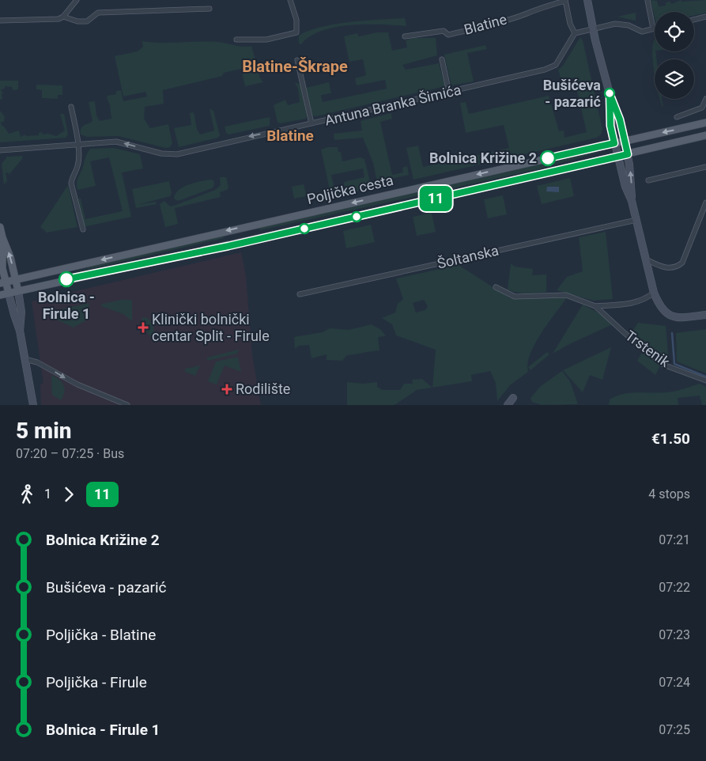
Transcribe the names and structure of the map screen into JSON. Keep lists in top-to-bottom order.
{
  "streets": {
    "main road": ["Poljička cesta"],
    "street": [
      "Blatine",
      "Antuna Branka Šimića",
      "Šoltanska",
      "Trstenik"
    ]
  },
  "one_way": ["Antuna Branka Šimića"],
  "districts": ["Blatine-Škrape", "Blatine"],
  "places": {
    "other": ["Bušićeva - pazarić", "Bolnica Križine 2", "Bolnica - Firule 1"],
    "health": ["Klinički bolnički centar Split - Firule", "Rodilište"]
  },
  "lines": ["bus line 11"],
  "page": {
    "on_map": "11",
    "heading": ["5 min", "07:20 – 07:25 · Bus", "€1.50"],
    "legs": ["1", "11", "4 stops"],
    "list": [
      {
        "name": "Bolnica Križine 2",
        "value": "07:21"
      },
      {
        "name": "Bušićeva - pazarić",
        "value": "07:22"
      },
      {
        "name": "Poljička - Blatine",
        "value": "07:23"
      },
      {
        "name": "Poljička - Firule",
        "value": "07:24"
      },
      {
        "name": "Bolnica - Firule 1",
        "value": "07:25"
      }
    ]
  }
}
